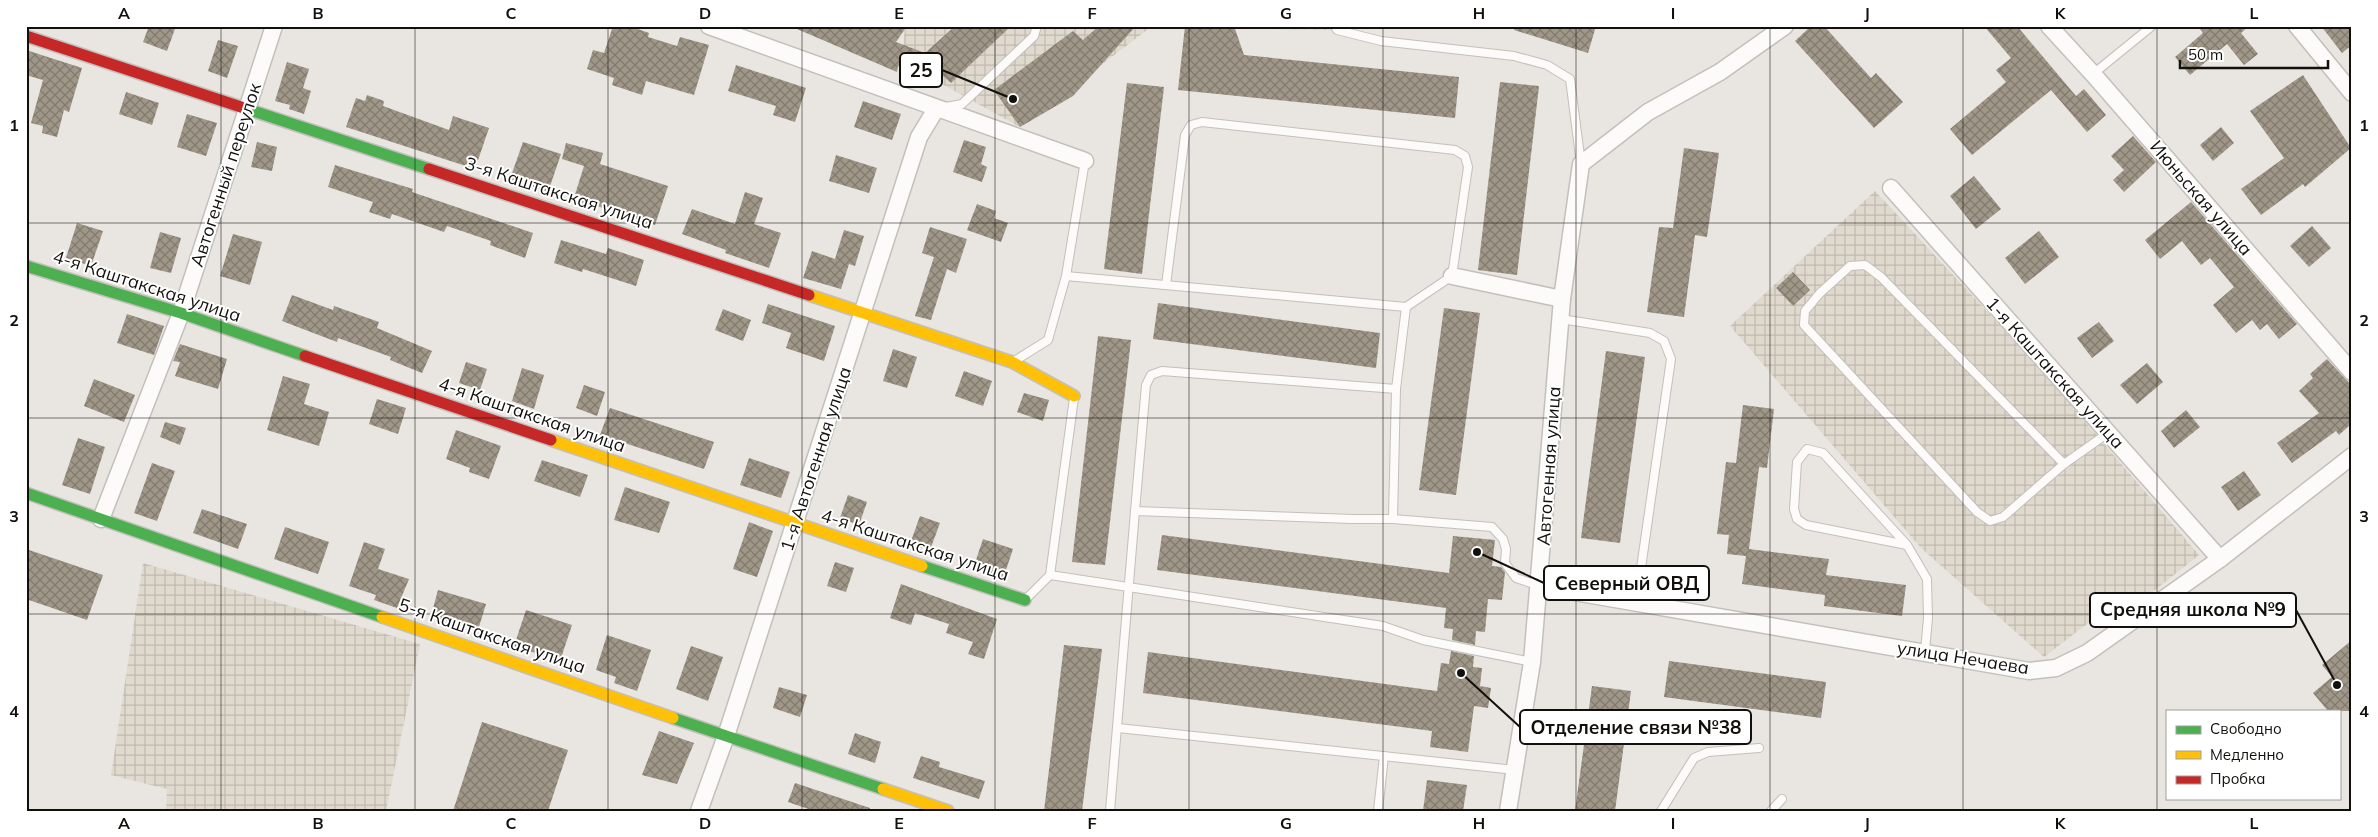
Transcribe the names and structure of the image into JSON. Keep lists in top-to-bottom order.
{
  "streets": {
    "street": [
      "Автогенный переулок",
      "3-я Каштакская улица",
      "Июньская улица",
      "4-я Каштакская улица",
      "1-я Каштакская улица",
      "1-я Автогенная улица",
      "Автогенная улица",
      "5-я Каштакская улица",
      "улица Нечаева"
    ]
  },
  "crossings": [
    ["Автогенный переулок", "3-я Каштакская улица"],
    ["Автогенный переулок", "4-я Каштакская улица"],
    ["Автогенный переулок", "5-я Каштакская улица"],
    ["3-я Каштакская улица", "1-я Автогенная улица"],
    ["4-я Каштакская улица", "1-я Автогенная улица"],
    ["1-я Каштакская улица", "улица Нечаева"],
    ["1-я Автогенная улица", "5-я Каштакская улица"],
    ["Автогенная улица", "улица Нечаева"]
  ],
  "places": [
    "25",
    "Северный ОВД",
    "Отделение связи №38",
    "Средняя школа №9"
  ],
  "legend": ["Свободно", "Медленно", "Пробка"],
  "scale_bar": "50 m",
  "grid": {
    "columns": [
      "A",
      "B",
      "C",
      "D",
      "E",
      "F",
      "G",
      "H",
      "I",
      "J",
      "K",
      "L"
    ],
    "rows": [
      "1",
      "2",
      "3",
      "4"
    ]
  }
}
